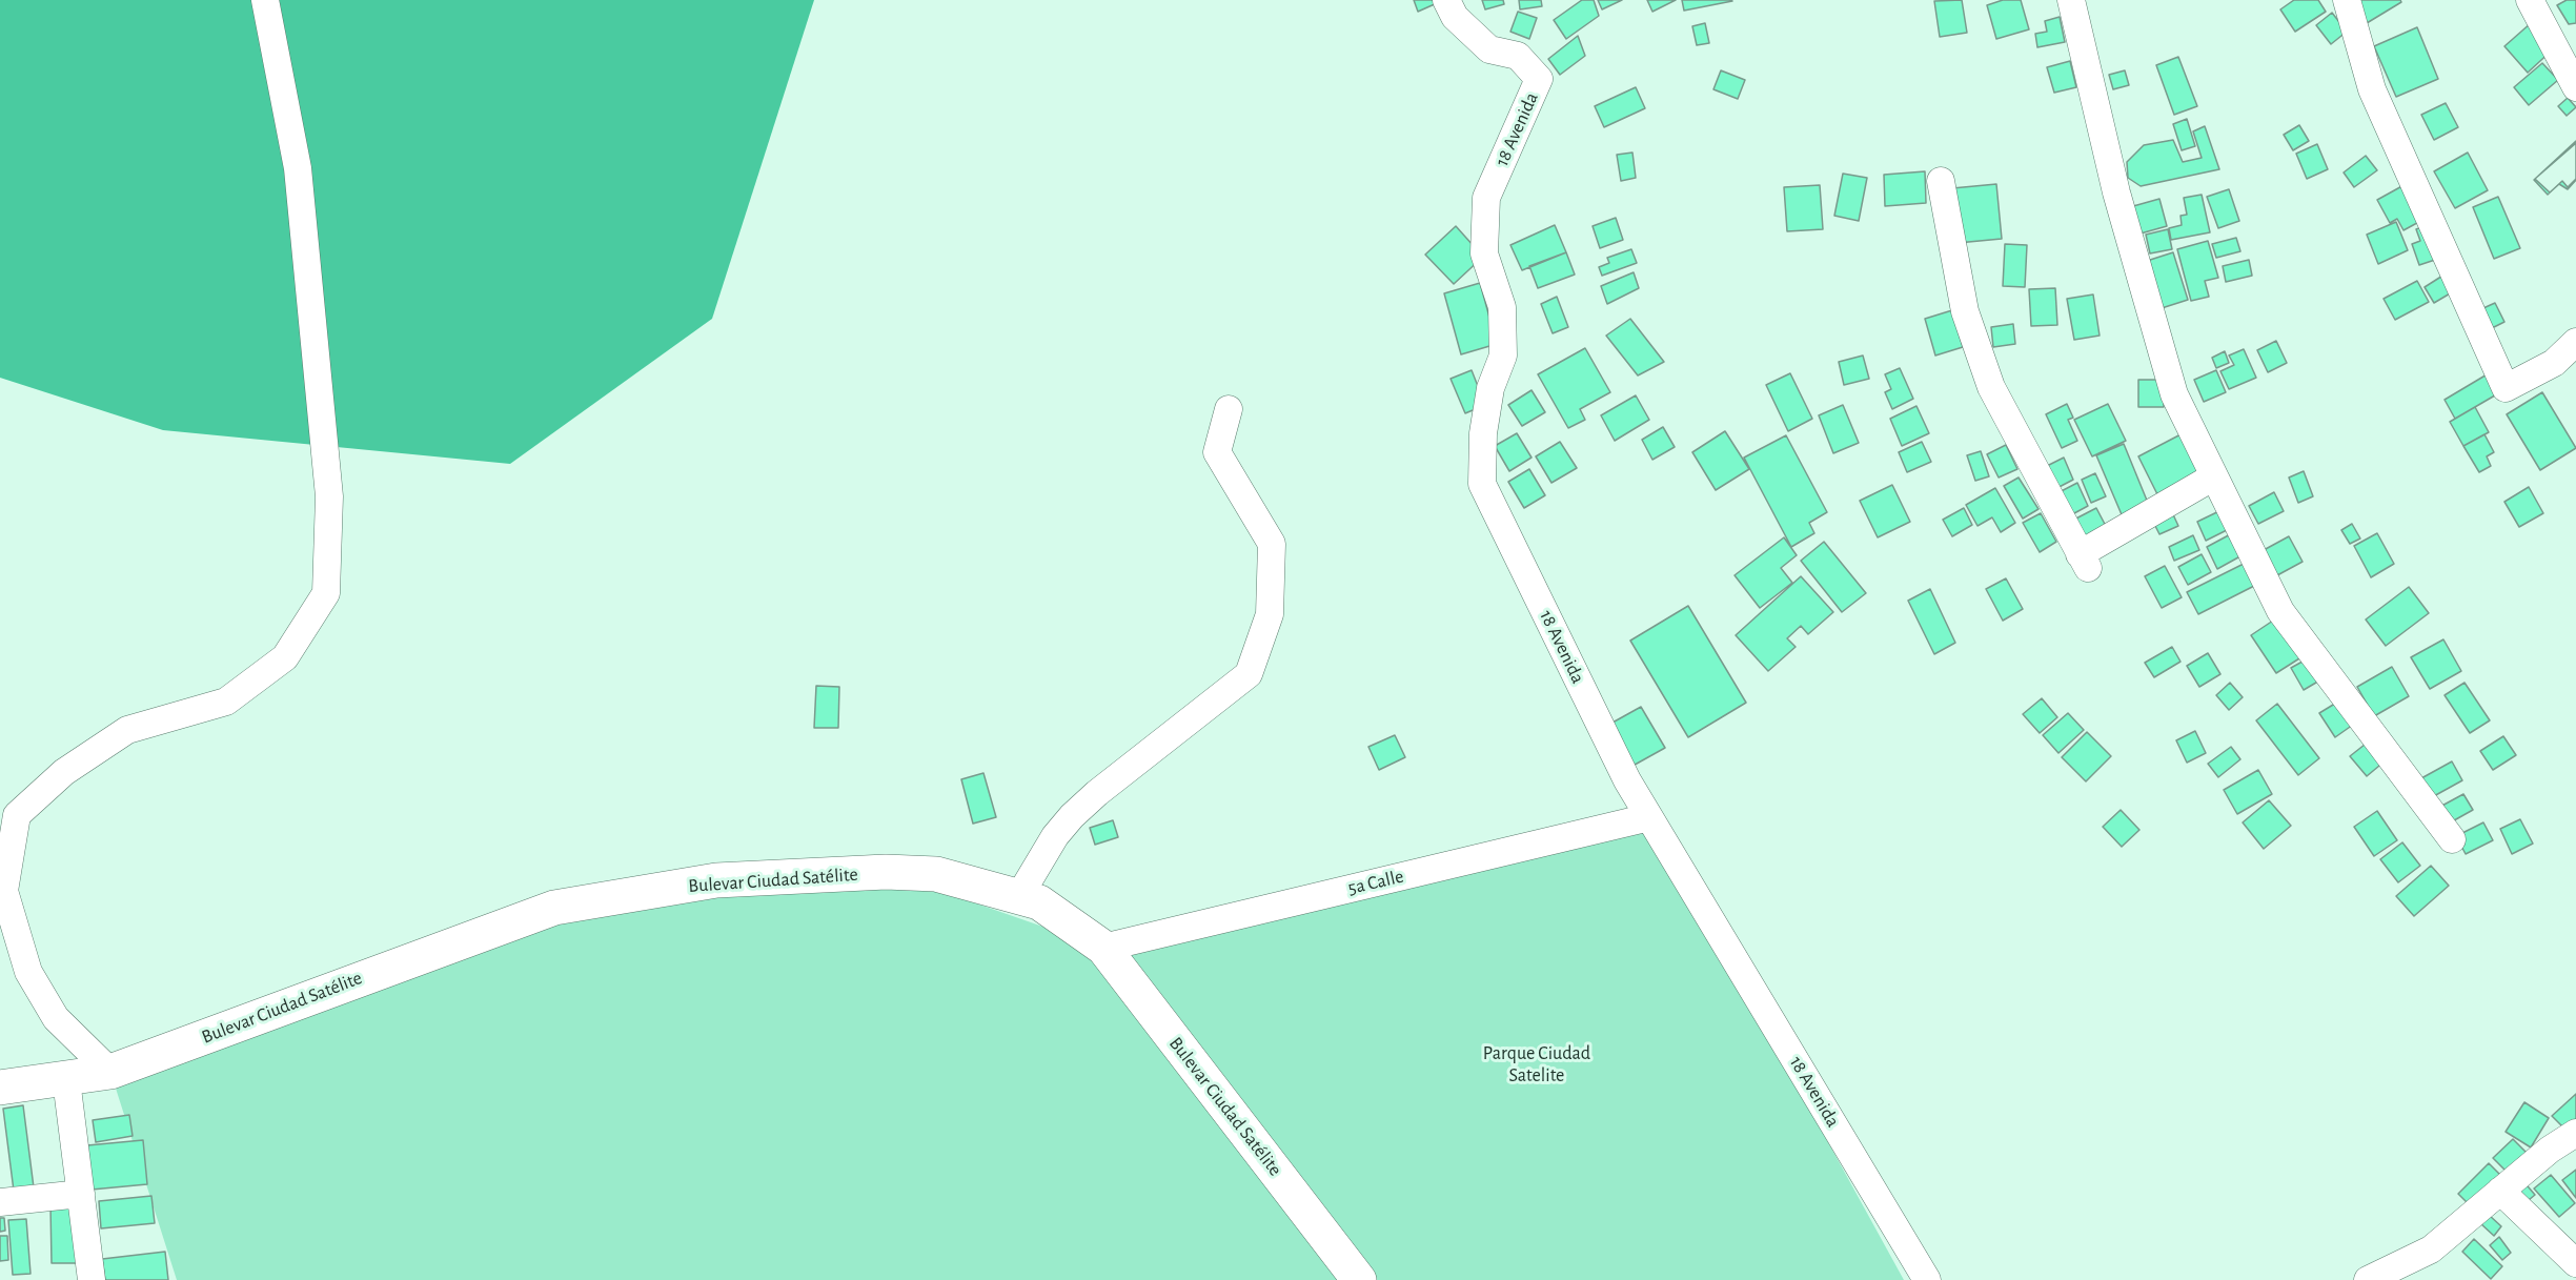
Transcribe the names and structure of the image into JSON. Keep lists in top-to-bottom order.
{
  "streets": {
    "street": ["18 Avenida", "Bulevar Ciudad Satélite", "5a Calle"]
  },
  "crossings": [
    ["18 Avenida", "5a Calle"],
    ["Bulevar Ciudad Satélite", "5a Calle"]
  ],
  "parks": ["Parque Ciudad Satelite"]
}
